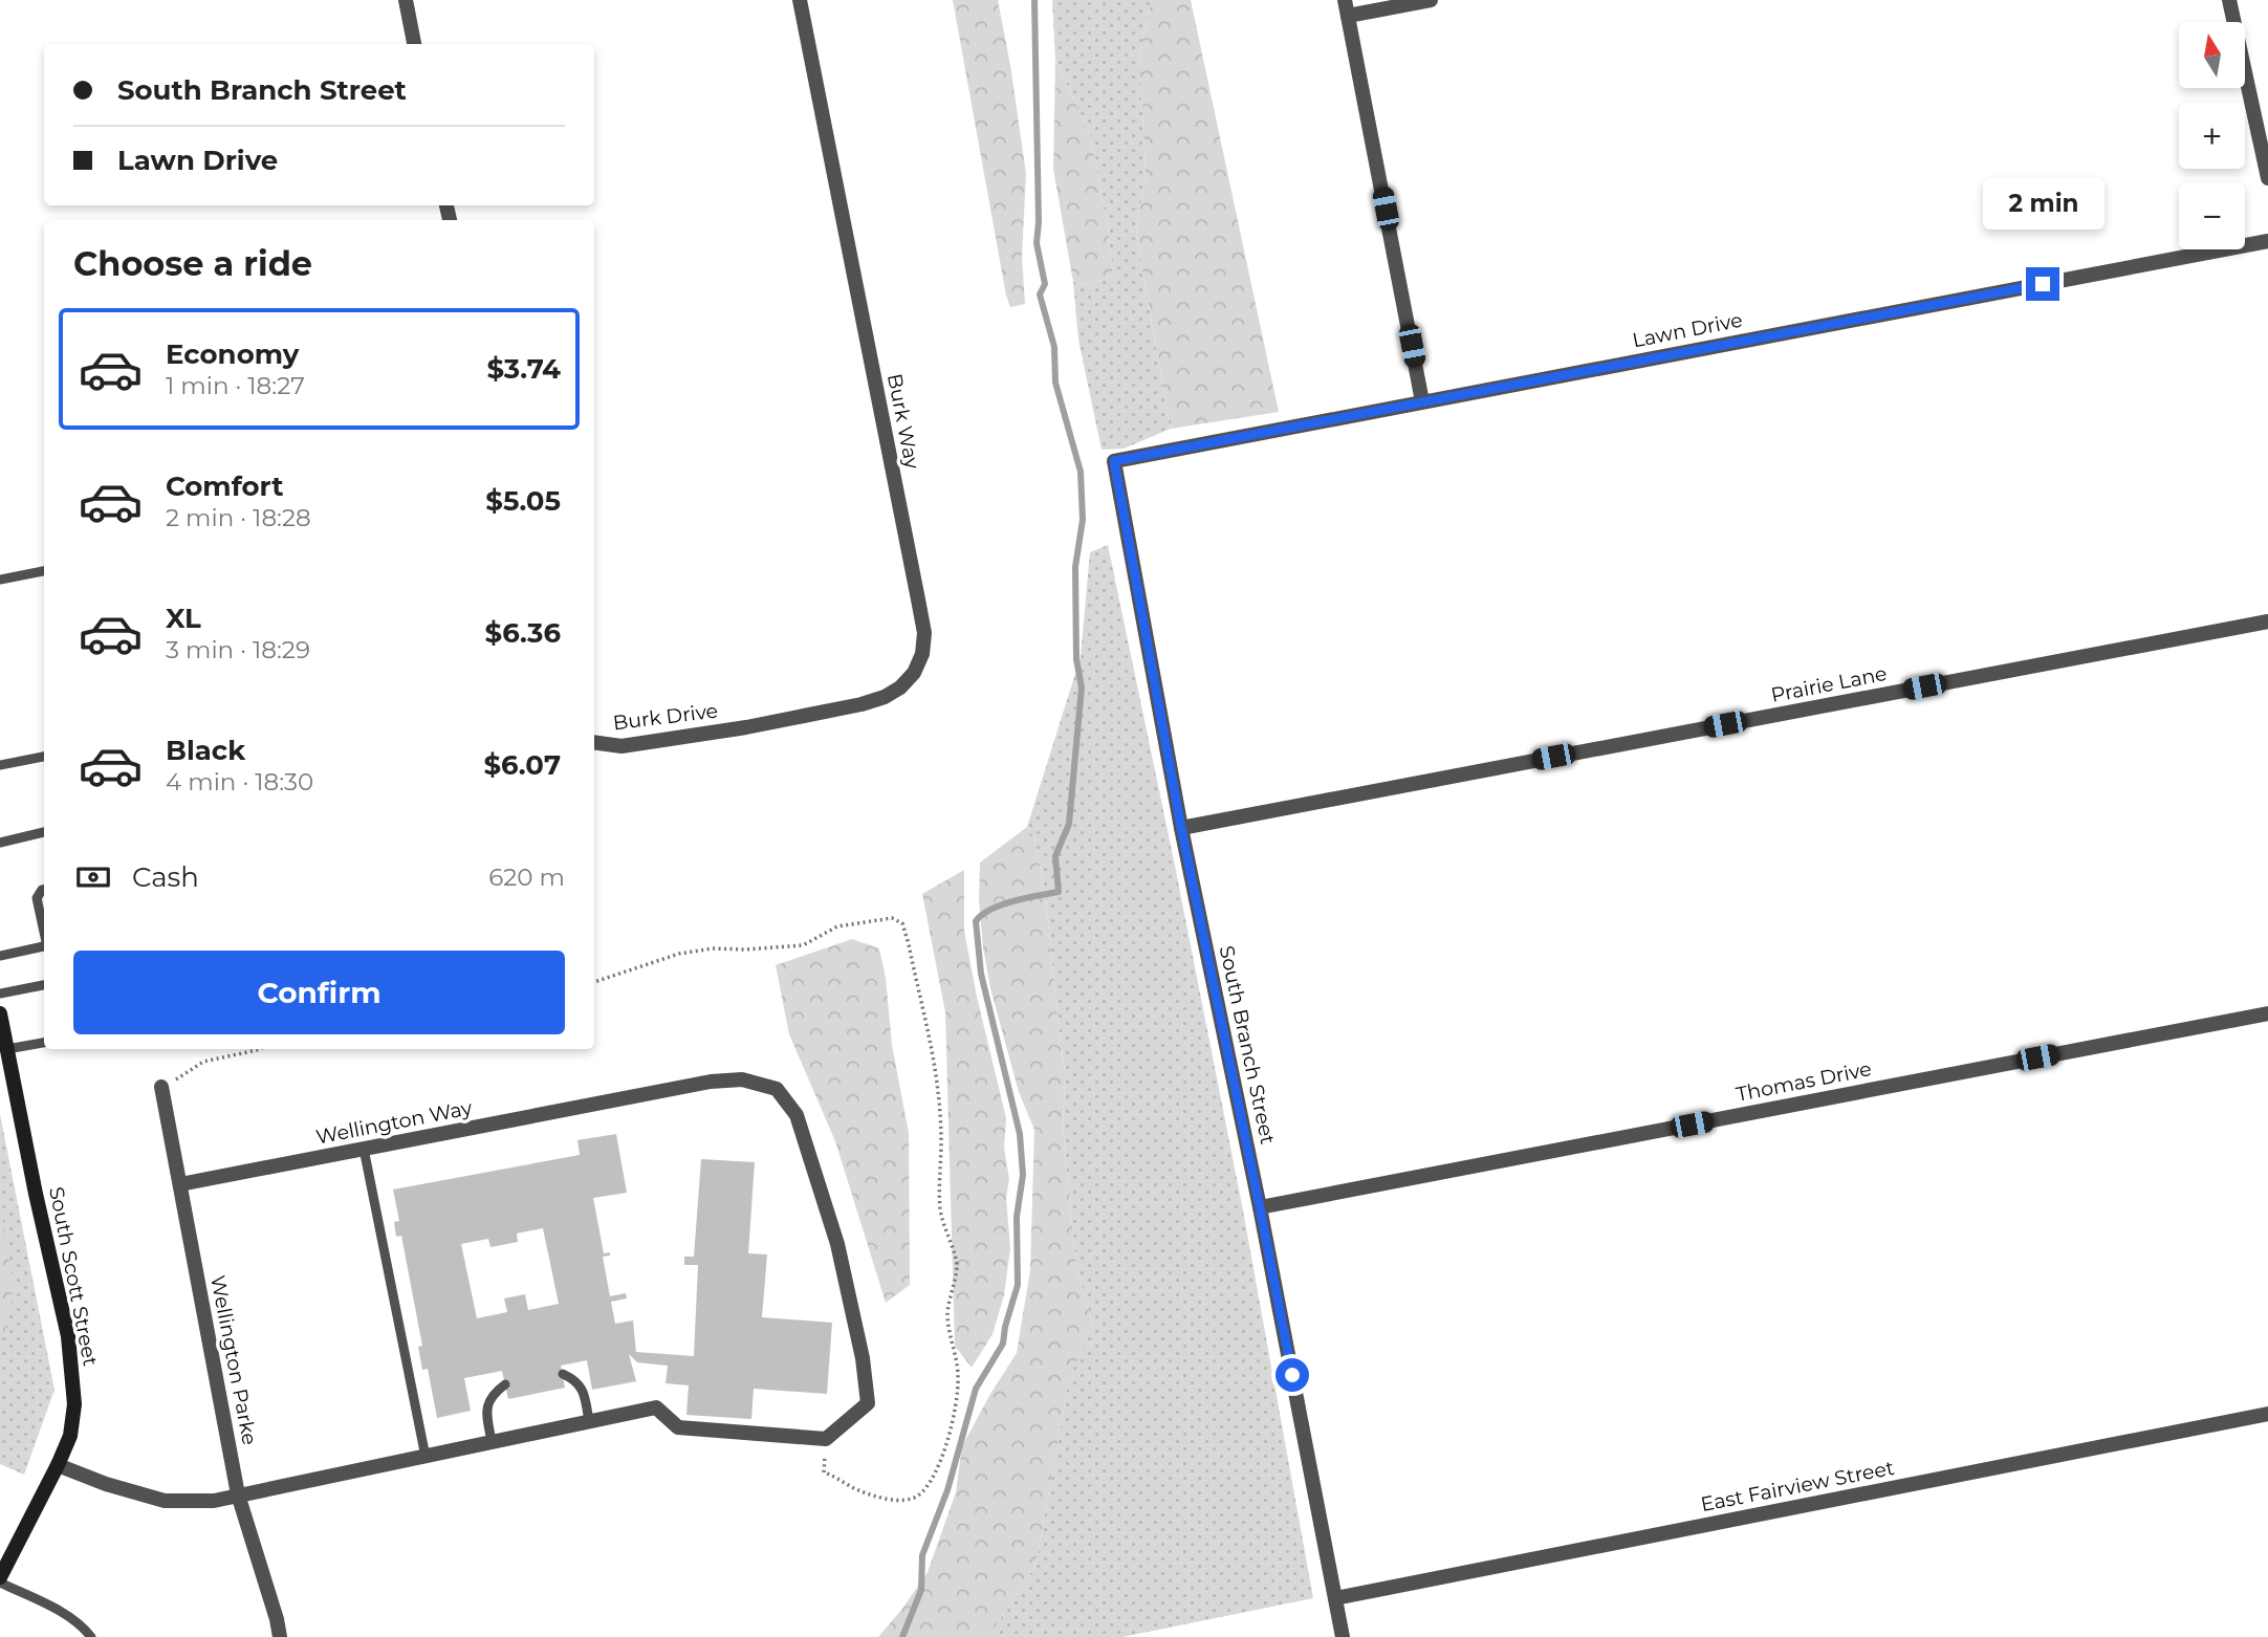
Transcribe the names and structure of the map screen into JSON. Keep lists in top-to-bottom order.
{
  "streets": {
    "street": [
      "Lawn Drive",
      "Burk Way",
      "Prairie Lane",
      "Burk Drive",
      "South Branch Street",
      "Thomas Drive",
      "Wellington Way",
      "South Scott Street",
      "Wellington Parke",
      "East Fairview Street"
    ]
  },
  "crossings": [
    ["Lawn Drive", "South Branch Street"],
    ["Burk Way", "Burk Drive"],
    ["Prairie Lane", "South Branch Street"],
    ["South Branch Street", "Thomas Drive"],
    ["South Branch Street", "East Fairview Street"],
    ["Wellington Way", "Wellington Parke"]
  ],
  "north": "top",
  "page": {
    "map_buttons": ["+", "−"],
    "banner": ["South Branch Street", "Lawn Drive"],
    "bubble": "2 min",
    "heading": "Choose a ride",
    "list": [
      {
        "name": "Economy",
        "note": "1 min · 18:27",
        "value": "$3.74"
      },
      {
        "name": "Comfort",
        "note": "2 min · 18:28",
        "value": "$5.05"
      },
      {
        "name": "XL",
        "note": "3 min · 18:29",
        "value": "$6.36"
      },
      {
        "name": "Black",
        "note": "4 min · 18:30",
        "value": "$6.07"
      }
    ],
    "pay": ["Cash", "620 m"],
    "buttons": "Confirm"
  }
}
